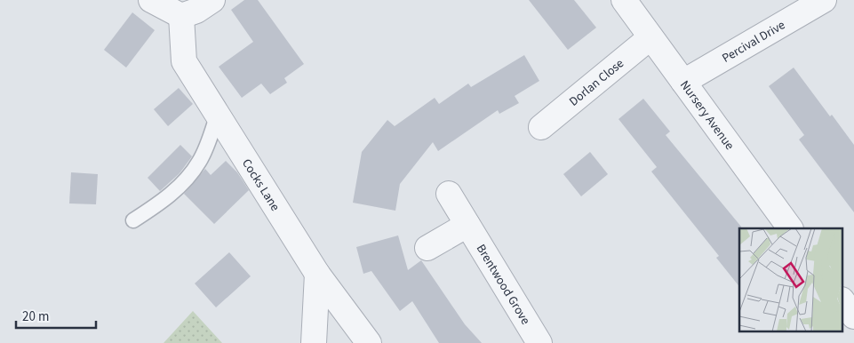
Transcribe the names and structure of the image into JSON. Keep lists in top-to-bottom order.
{
  "streets": {
    "street": [
      "Percival Drive",
      "Dorlan Close",
      "Nursery Avenue",
      "Cocks Lane",
      "Brentwood Grove"
    ]
  },
  "crossings": [
    ["Percival Drive", "Nursery Avenue"],
    ["Dorlan Close", "Nursery Avenue"]
  ],
  "scale_bar": "20 m"
}
